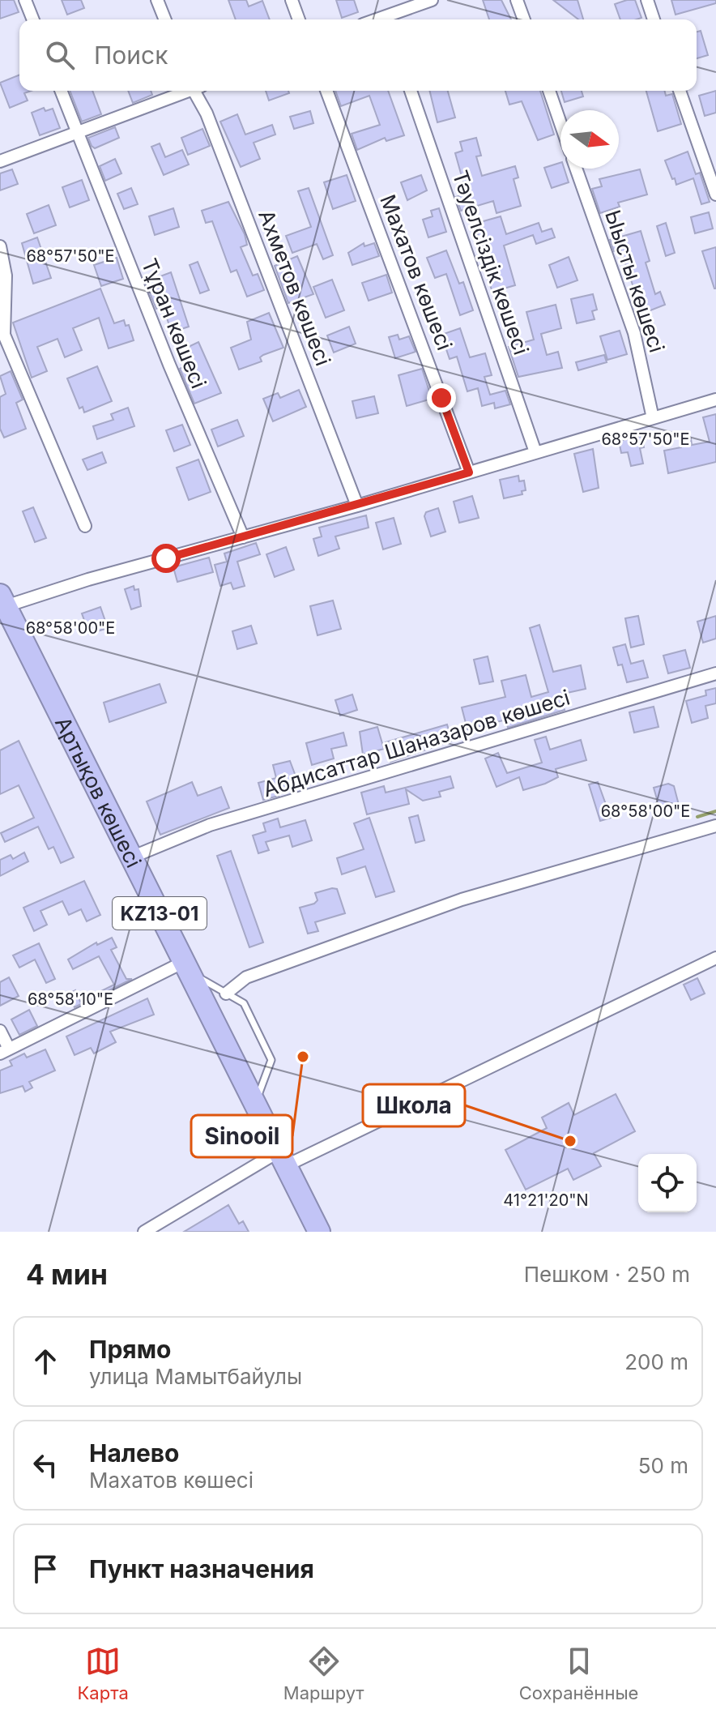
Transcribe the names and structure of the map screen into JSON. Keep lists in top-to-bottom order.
{
  "streets": {
    "highway": ["Артықов көшесі", "KZ13-01"],
    "street": [
      "Тәуелсіздік көшесі",
      "Махатов көшесі",
      "Ыысты көшесі",
      "Ахметов көшесі",
      "Тұран көшесі",
      "Абдисаттар Шаназаров көшесі"
    ]
  },
  "crossings": [
    ["Абдисаттар Шаназаров көшесі", "Артықов көшесі"]
  ],
  "places": ["Sinooil", "Школа"],
  "north": "right",
  "page": {
    "search": "Поиск",
    "heading": ["4 мин", "Пешком · 250 m"],
    "list": [
      ["Прямо", "улица Мамытбайулы", "200 m"],
      ["Налево", "Махатов көшесі", "50 m"],
      "Пункт назначения"
    ],
    "nav": ["Карта", "Маршрут", "Сохранённые"]
  },
  "coordinates": [
    "68°57'50\"E",
    "68°58'00\"E",
    "68°58'10\"E",
    "41°21'20\"N"
  ]
}
